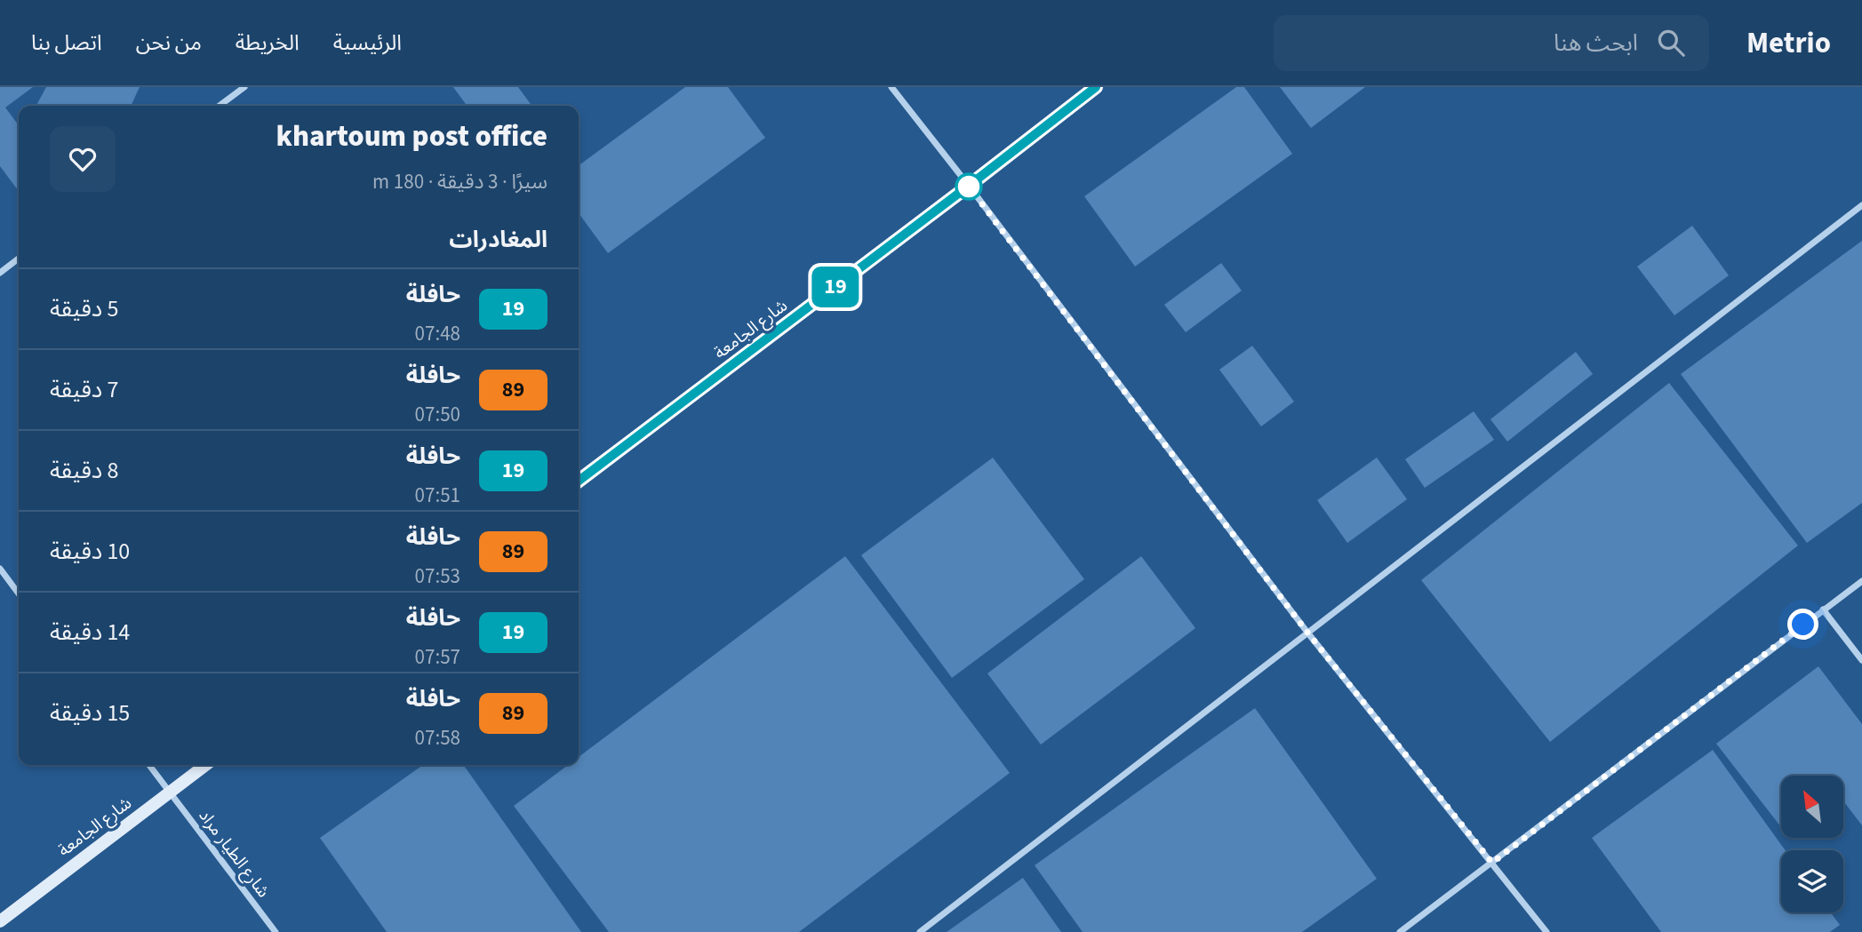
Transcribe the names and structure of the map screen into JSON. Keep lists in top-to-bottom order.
{
  "streets": {
    "main road": ["شارع الجامعة"],
    "street": ["شارع الطيار مراد"]
  },
  "crossings": [
    ["شارع الجامعة", "شارع الطيار مراد"]
  ],
  "lines": ["bus line 19"],
  "north": "top left",
  "page": {
    "header": "Metrio",
    "search": "ابحث هنا",
    "nav": [
      "الرئيسية",
      "الخريطة",
      "من نحن",
      "اتصل بنا"
    ],
    "on_map": "19",
    "heading": [
      ["khartoum post office", "سيرًا · 3 دقيقة · 180 m"],
      "المغادرات"
    ],
    "list": [
      {
        "mark": "19",
        "name": "حافلة",
        "note": "07:48",
        "value": "5 دقيقة"
      },
      {
        "mark": "89",
        "name": "حافلة",
        "note": "07:50",
        "value": "7 دقيقة"
      },
      {
        "mark": "19",
        "name": "حافلة",
        "note": "07:51",
        "value": "8 دقيقة"
      },
      {
        "mark": "89",
        "name": "حافلة",
        "note": "07:53",
        "value": "10 دقيقة"
      },
      {
        "mark": "19",
        "name": "حافلة",
        "note": "07:57",
        "value": "14 دقيقة"
      },
      {
        "mark": "89",
        "name": "حافلة",
        "note": "07:58",
        "value": "15 دقيقة"
      }
    ]
  }
}
